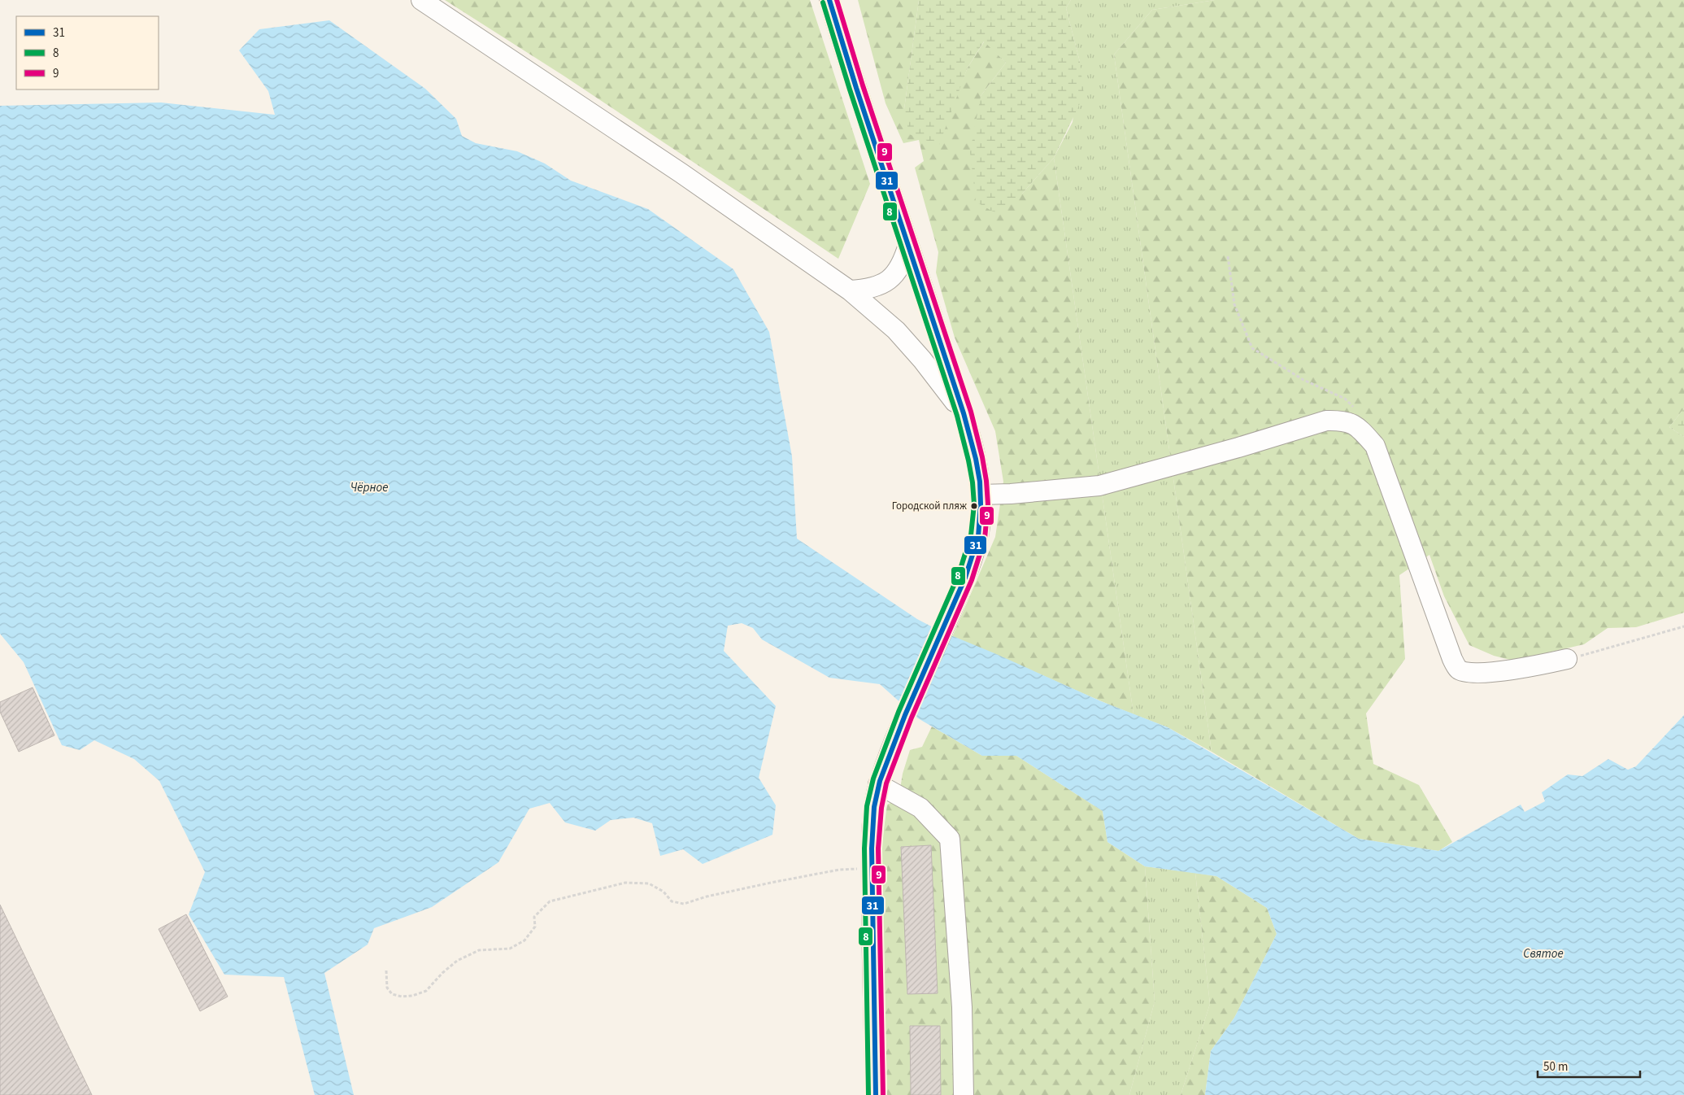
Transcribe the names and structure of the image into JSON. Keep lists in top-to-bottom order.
{
  "water": ["Чёрное", "Святое"],
  "places": ["Городской пляж"],
  "lines": ["transit line 31", "transit line 9", "transit line 8"],
  "legend": ["31", "8", "9"],
  "scale_bar": "50 m"
}
